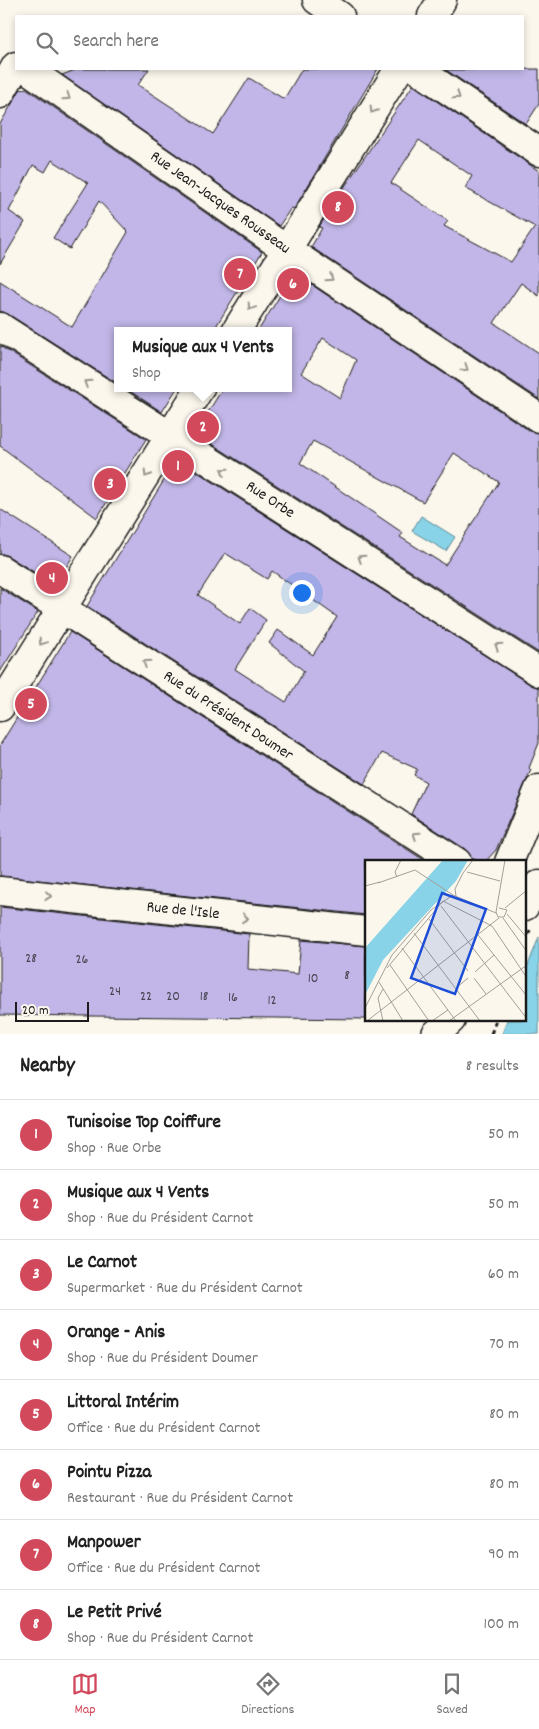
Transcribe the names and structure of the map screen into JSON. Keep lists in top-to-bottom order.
{
  "streets": {
    "street": [
      "Rue Jean-Jacques Rousseau",
      "Rue Orbe",
      "Rue du Président Doumer",
      "Rue de l'Isle"
    ]
  },
  "one_way": [
    "Rue Jean-Jacques Rousseau",
    "Rue Orbe",
    "Rue du Président Doumer",
    "Rue de l'Isle"
  ],
  "house_numbers": [
    "28",
    "26",
    "8",
    "10",
    "24",
    "22",
    "20",
    "18",
    "16",
    "12"
  ],
  "scale_bar": "20 m",
  "page": {
    "search": "Search here",
    "pins": [
      "8",
      "7",
      "6",
      "2",
      "1",
      "3",
      "4",
      "5"
    ],
    "popup": ["Musique aux 4 Vents", "Shop"],
    "scale": "20 m",
    "heading": ["Nearby", "8 results"],
    "list": [
      {
        "mark": "1",
        "name": "Tunisoise Top Coiffure",
        "note": "Shop · Rue Orbe",
        "value": "50 m"
      },
      {
        "mark": "2",
        "name": "Musique aux 4 Vents",
        "note": "Shop · Rue du Président Carnot",
        "value": "50 m"
      },
      {
        "mark": "3",
        "name": "Le Carnot",
        "note": "Supermarket · Rue du Président Carnot",
        "value": "60 m"
      },
      {
        "mark": "4",
        "name": "Orange - Anis",
        "note": "Shop · Rue du Président Doumer",
        "value": "70 m"
      },
      {
        "mark": "5",
        "name": "Littoral Intérim",
        "note": "Office · Rue du Président Carnot",
        "value": "80 m"
      },
      {
        "mark": "6",
        "name": "Pointu Pizza",
        "note": "Restaurant · Rue du Président Carnot",
        "value": "80 m"
      },
      {
        "mark": "7",
        "name": "Manpower",
        "note": "Office · Rue du Président Carnot",
        "value": "90 m"
      },
      {
        "mark": "8",
        "name": "Le Petit Privé",
        "note": "Shop · Rue du Président Carnot",
        "value": "100 m"
      }
    ],
    "nav": ["Map", "Directions", "Saved"]
  }
}
